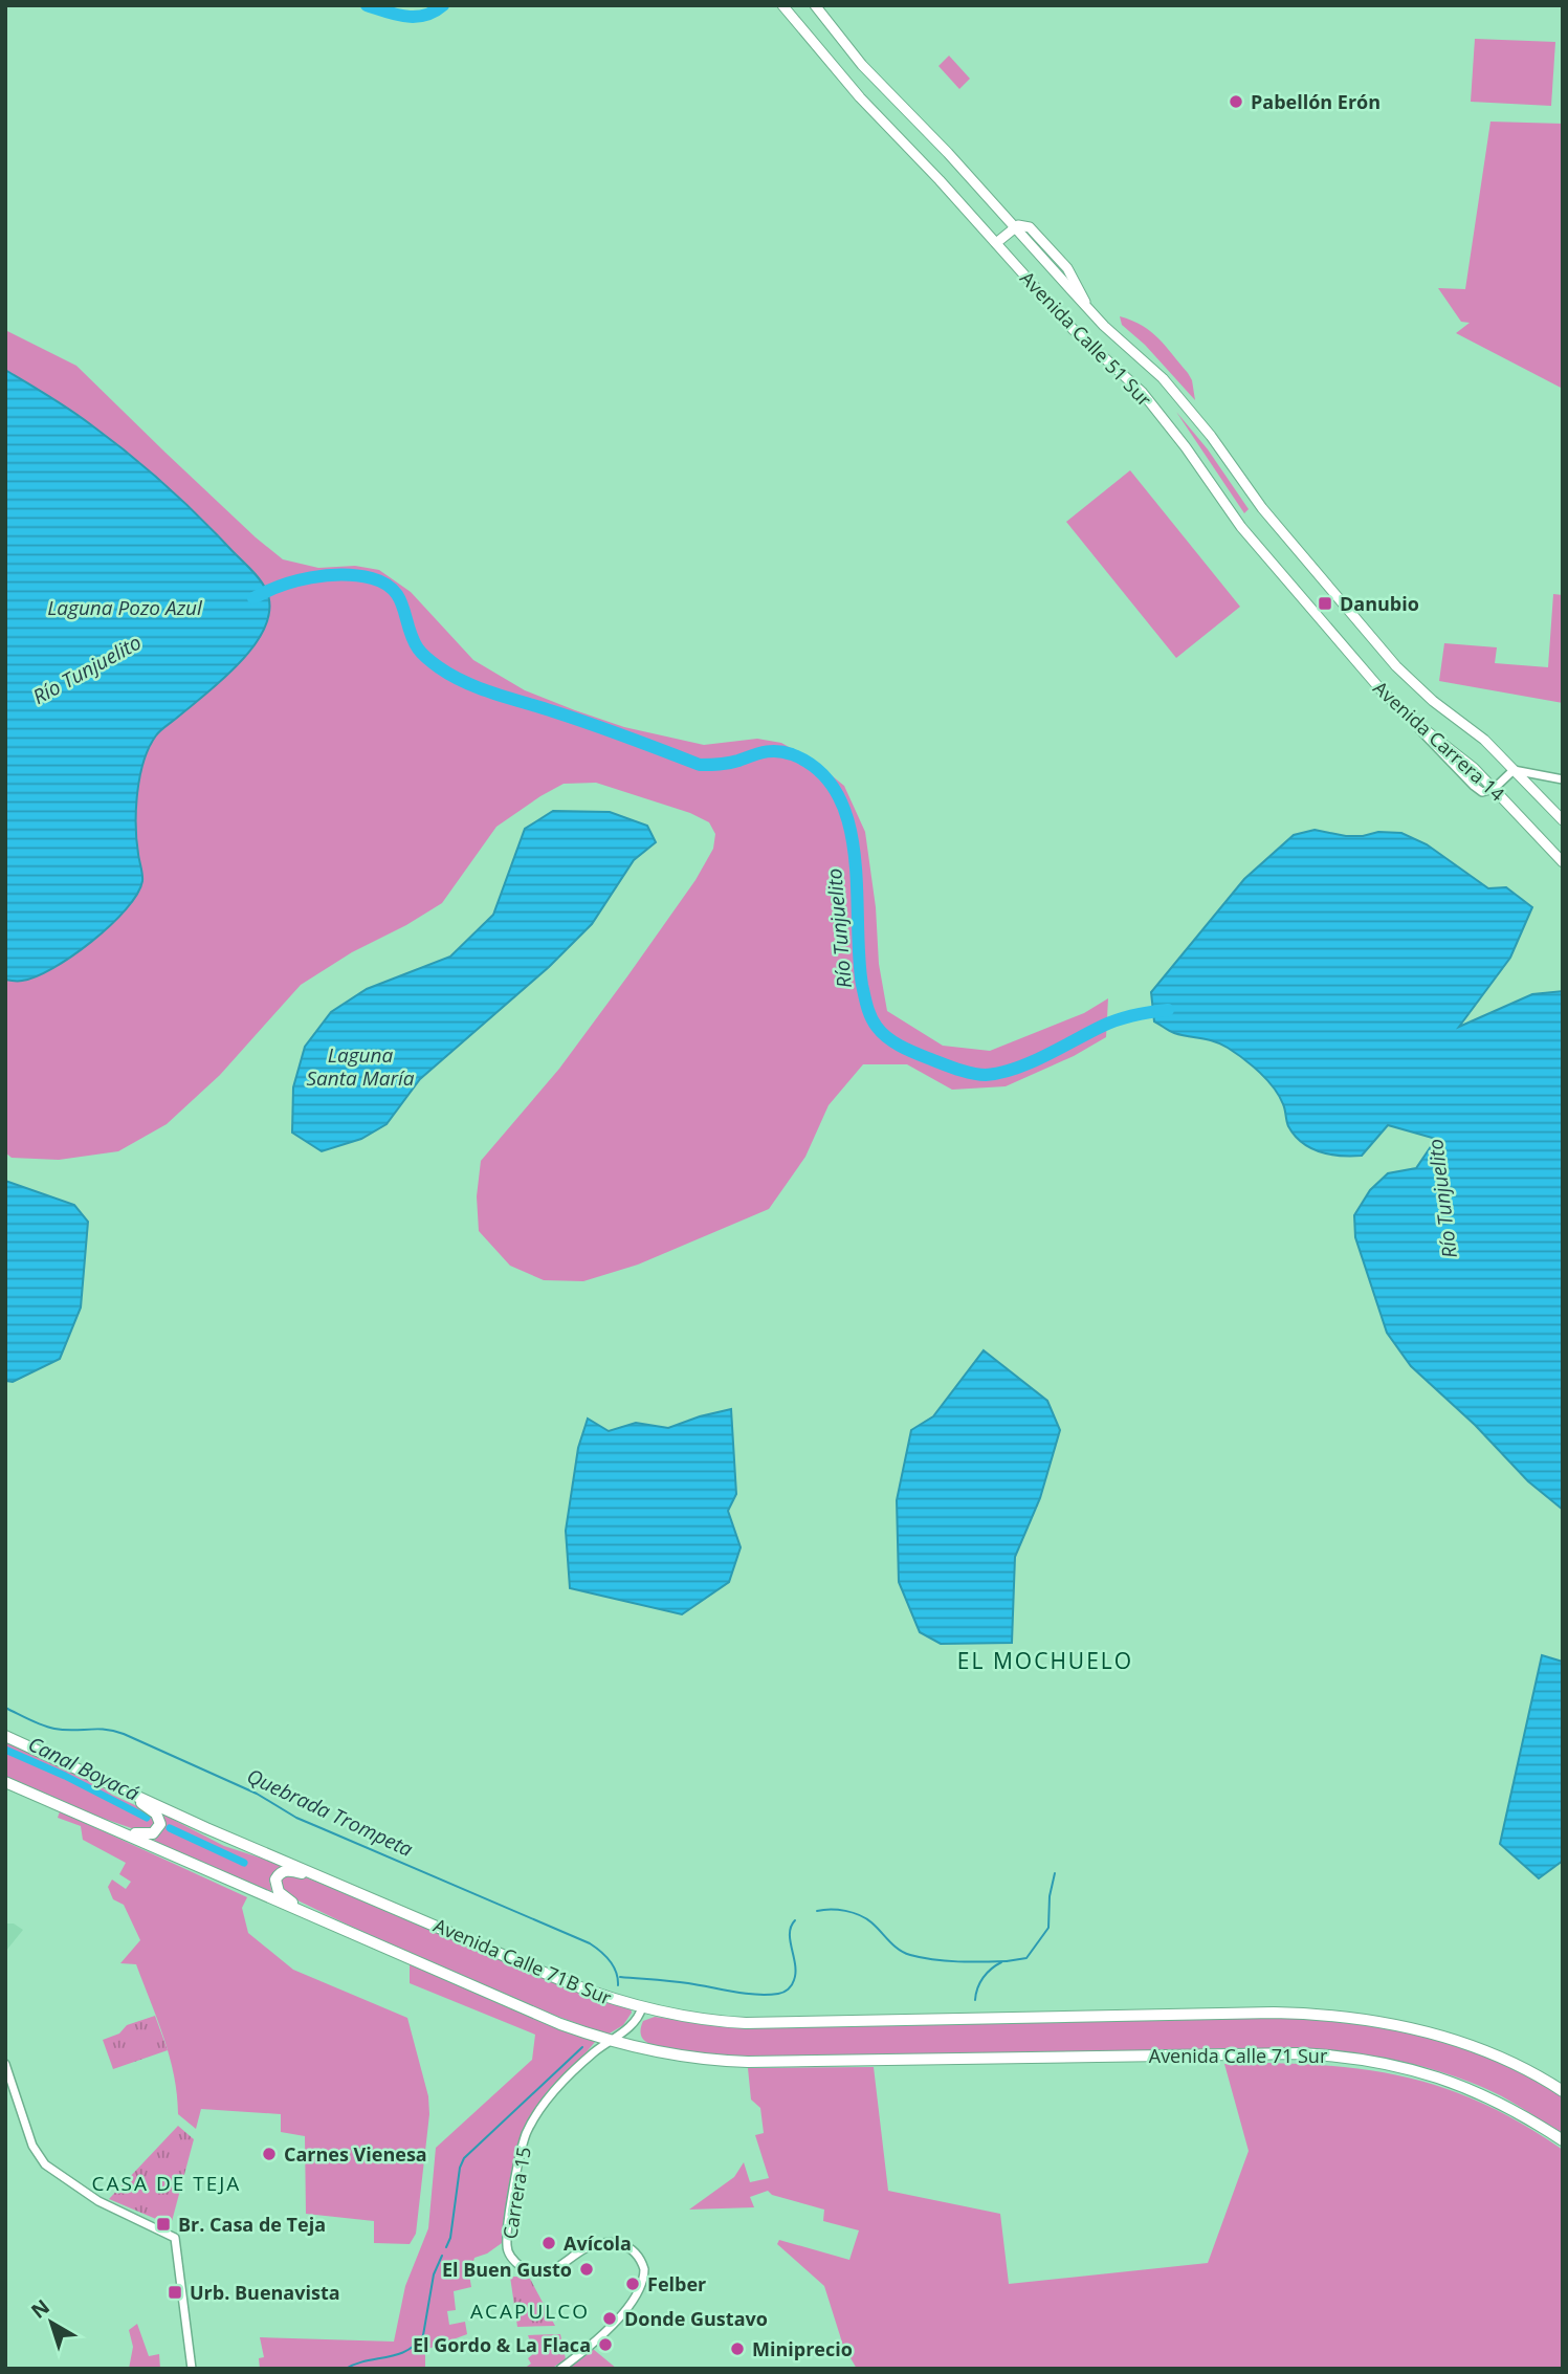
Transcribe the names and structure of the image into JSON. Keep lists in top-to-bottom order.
{
  "streets": {
    "highway": ["Avenida Calle 71B Sur", "Avenida Calle 71 Sur"],
    "main road": ["Avenida Calle 51 Sur", "Avenida Carrera 14"],
    "street": ["Carrera 15"]
  },
  "crossings": [
    ["Avenida Calle 51 Sur", "Avenida Carrera 14"],
    ["Avenida Calle 71B Sur", "Carrera 15"],
    ["Avenida Calle 71 Sur", "Carrera 15"]
  ],
  "districts": ["EL MOCHUELO", "CASA DE TEJA", "ACAPULCO"],
  "water": [
    "Laguna Pozo Azul",
    "Río Tunjuelito",
    "Laguna Santa María",
    "Canal Boyacá",
    "Quebrada Trompeta"
  ],
  "places": {
    "other": [
      "Pabellón Erón",
      "Carnes Vienesa",
      "Avícola",
      "El Buen Gusto",
      "Felber",
      "Donde Gustavo",
      "El Gordo & La Flaca",
      "Miniprecio"
    ],
    "transit": ["Danubio", "Br. Casa de Teja", "Urb. Buenavista"]
  },
  "north": "top left"
}
